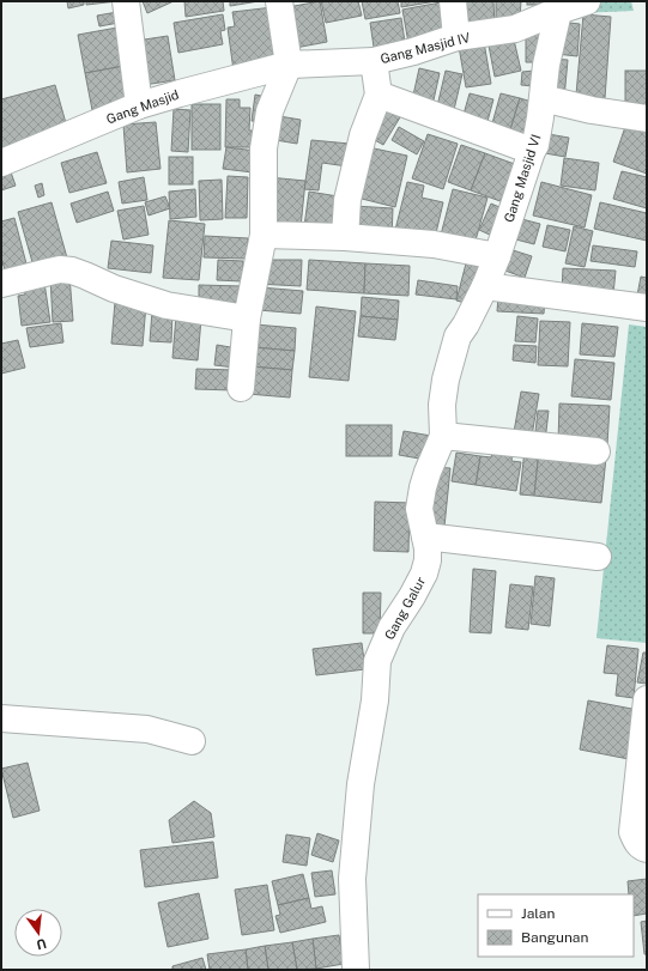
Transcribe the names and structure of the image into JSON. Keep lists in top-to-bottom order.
{
  "streets": {
    "street": [
      "Gang Masjid IV",
      "Gang Masjid",
      "Gang Masjid VI",
      "Gang Galur"
    ]
  },
  "crossings": [
    ["Gang Masjid IV", "Gang Masjid"],
    ["Gang Masjid IV", "Gang Masjid VI"],
    ["Gang Masjid VI", "Gang Galur"]
  ],
  "legend": ["Jalan", "Bangunan"],
  "north": "bottom"
}
